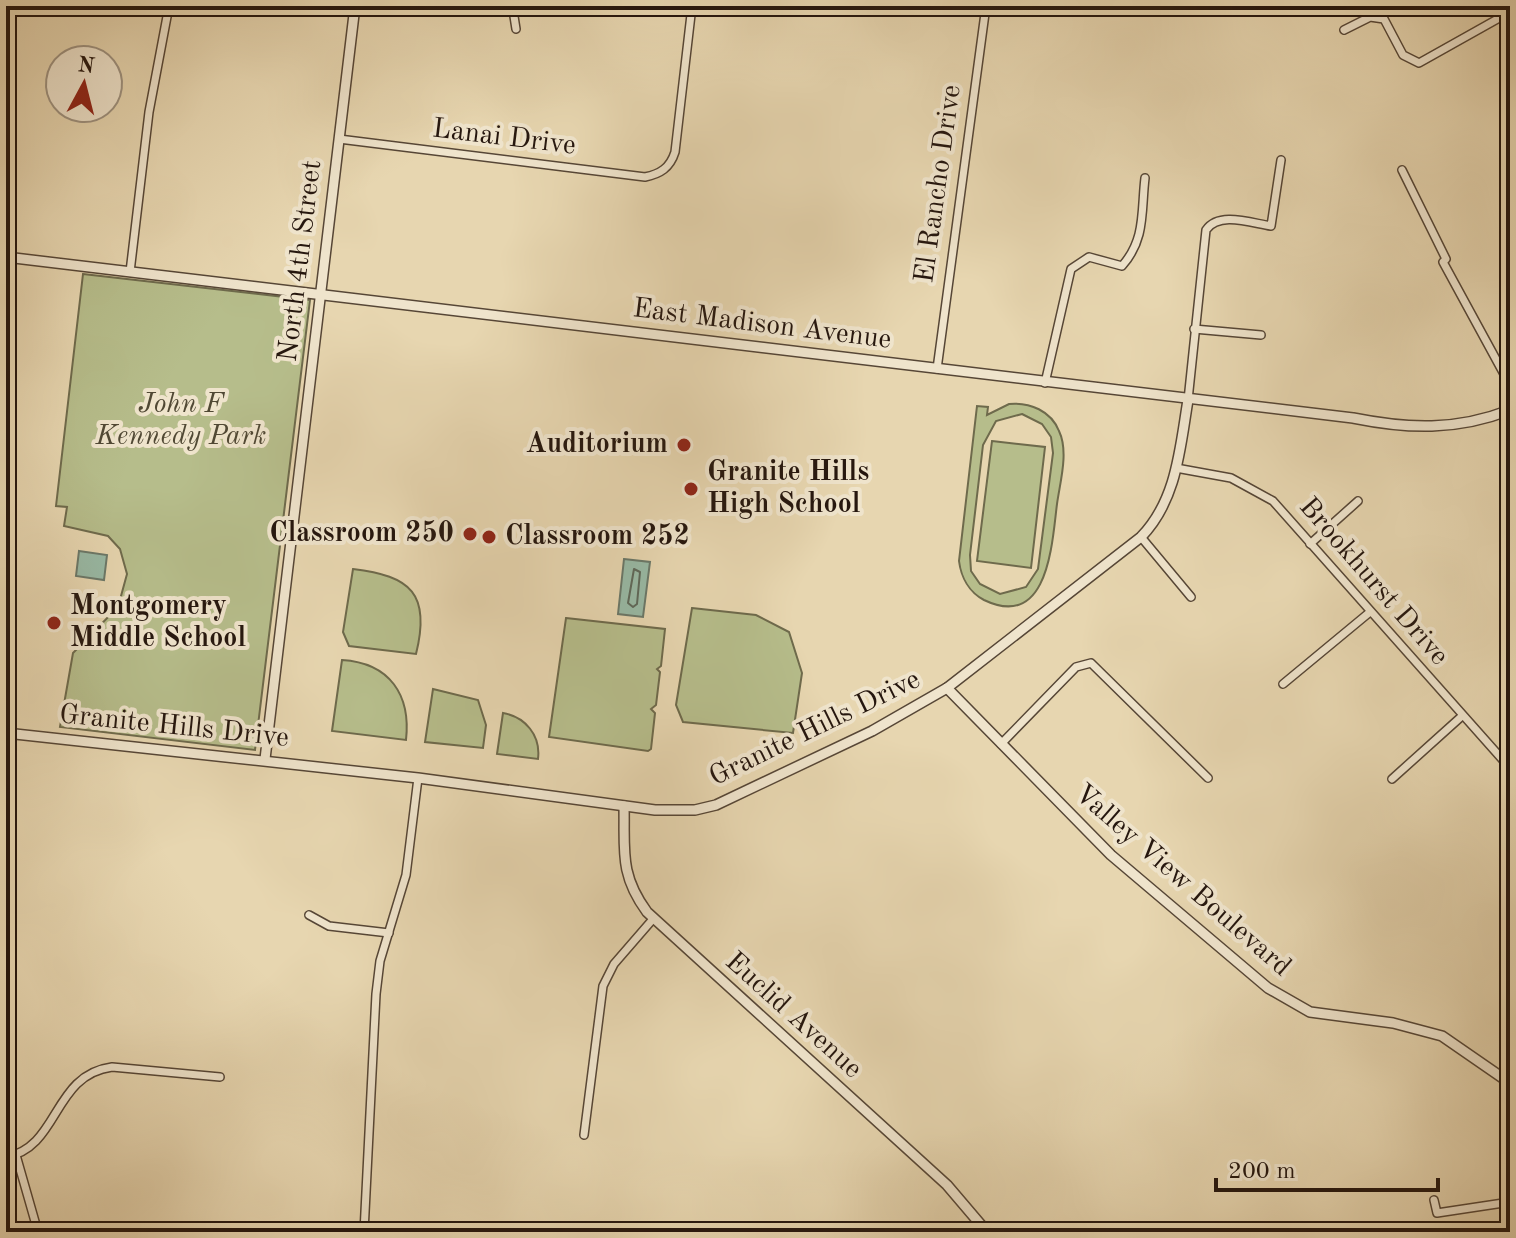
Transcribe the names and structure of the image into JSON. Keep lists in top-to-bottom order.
{
  "streets": {
    "street": [
      "Lanai Drive",
      "El Rancho Drive",
      "North 4th Street",
      "East Madison Avenue",
      "Brookhurst Drive",
      "Granite Hills Drive",
      "Valley View Boulevard",
      "Euclid Avenue"
    ]
  },
  "crossings": [
    ["Lanai Drive", "North 4th Street"],
    ["El Rancho Drive", "East Madison Avenue"],
    ["North 4th Street", "East Madison Avenue"],
    ["North 4th Street", "Granite Hills Drive"],
    ["East Madison Avenue", "Granite Hills Drive"],
    ["Brookhurst Drive", "Granite Hills Drive"],
    ["Granite Hills Drive", "Valley View Boulevard"],
    ["Granite Hills Drive", "Euclid Avenue"]
  ],
  "parks": ["John F Kennedy Park"],
  "places": [
    "Auditorium",
    "Granite Hills High School",
    "Classroom 250",
    "Classroom 252",
    "Montgomery Middle School"
  ],
  "scale_bar": "200 m",
  "north": "top"
}
